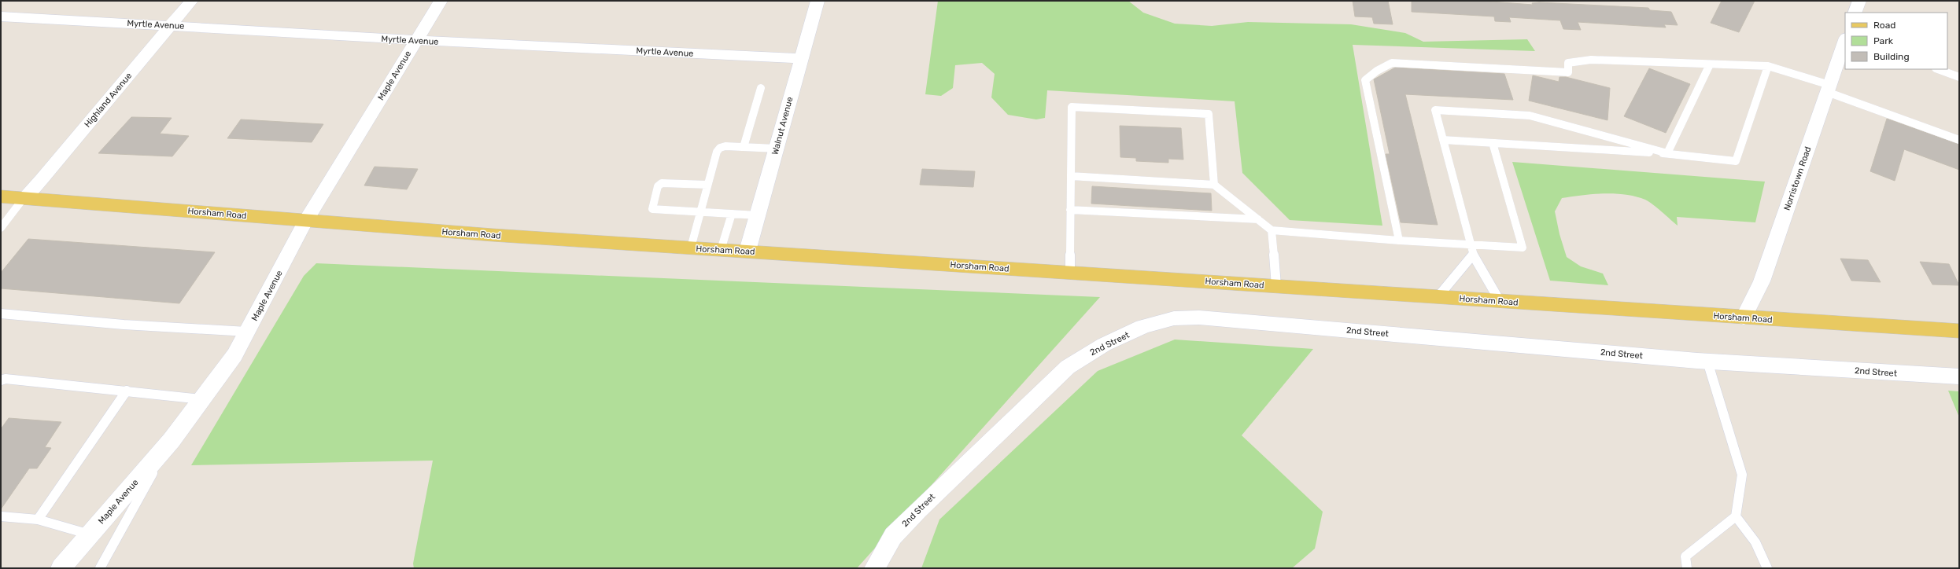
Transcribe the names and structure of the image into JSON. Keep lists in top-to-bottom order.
{
  "streets": {
    "main road": ["Horsham Road"],
    "street": [
      "Myrtle Avenue",
      "Maple Avenue",
      "Highland Avenue",
      "Walnut Avenue",
      "Norristown Road",
      "2nd Street"
    ]
  },
  "crossings": [
    ["Myrtle Avenue", "Maple Avenue"],
    ["Myrtle Avenue", "Highland Avenue"],
    ["Myrtle Avenue", "Walnut Avenue"],
    ["Maple Avenue", "Horsham Road"],
    ["Highland Avenue", "Horsham Road"],
    ["Walnut Avenue", "Horsham Road"],
    ["Norristown Road", "Horsham Road"]
  ],
  "legend": ["Road", "Park", "Building"]
}
